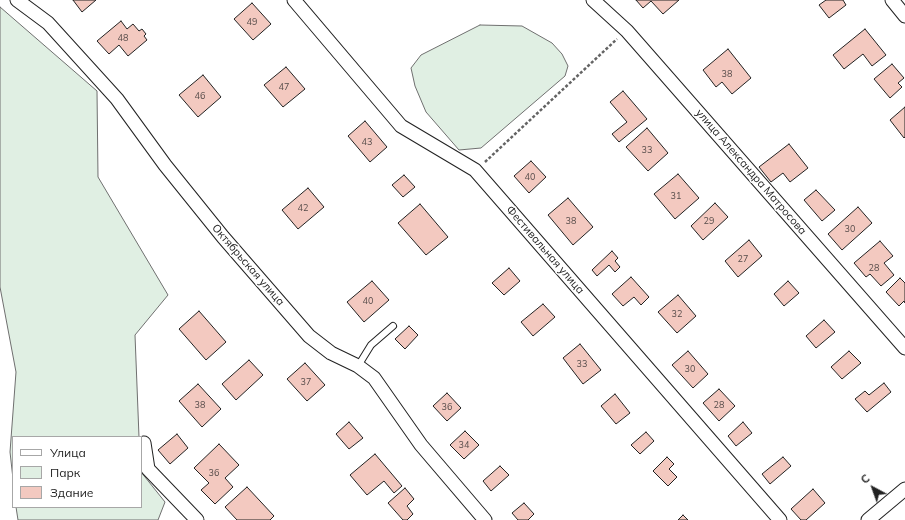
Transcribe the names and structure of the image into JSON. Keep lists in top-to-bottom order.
{
  "streets": {
    "street": ["улица Александра Матросова", "Фестивальная улица", "Октябрьская улица"]
  },
  "house_numbers": [
    "49",
    "48",
    "38",
    "47",
    "46",
    "43",
    "33",
    "40",
    "31",
    "42",
    "38",
    "29",
    "30",
    "27",
    "28",
    "40",
    "32",
    "33",
    "30",
    "37",
    "38",
    "28",
    "36",
    "34",
    "36"
  ],
  "legend": ["Улица", "Парк", "Здание"],
  "north": "top left"
}
